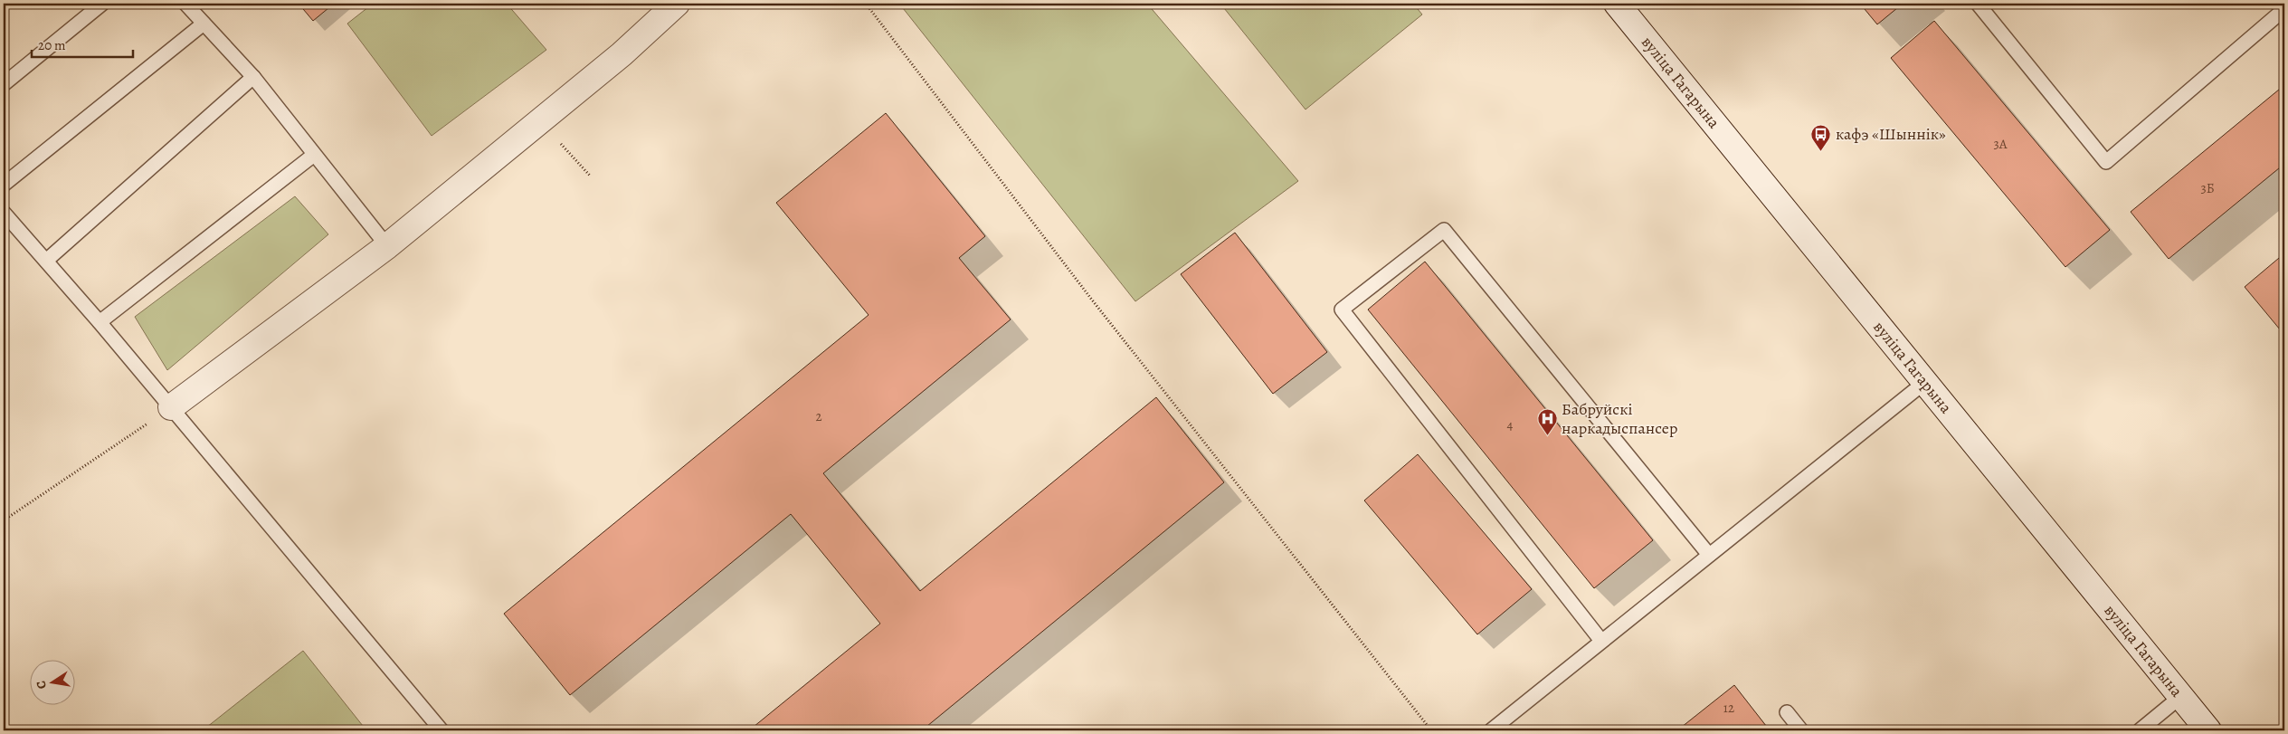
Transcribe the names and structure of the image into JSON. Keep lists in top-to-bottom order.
{
  "streets": {
    "main road": ["вуліца Гагарына"]
  },
  "places": {
    "bus stop": ["кафэ «Шыннік»"],
    "hospital": ["Бабруйскі наркадыспансер"]
  },
  "house_numbers": [
    "3А",
    "3Б",
    "2",
    "4",
    "12"
  ],
  "scale_bar": "20 m",
  "north": "left"
}
